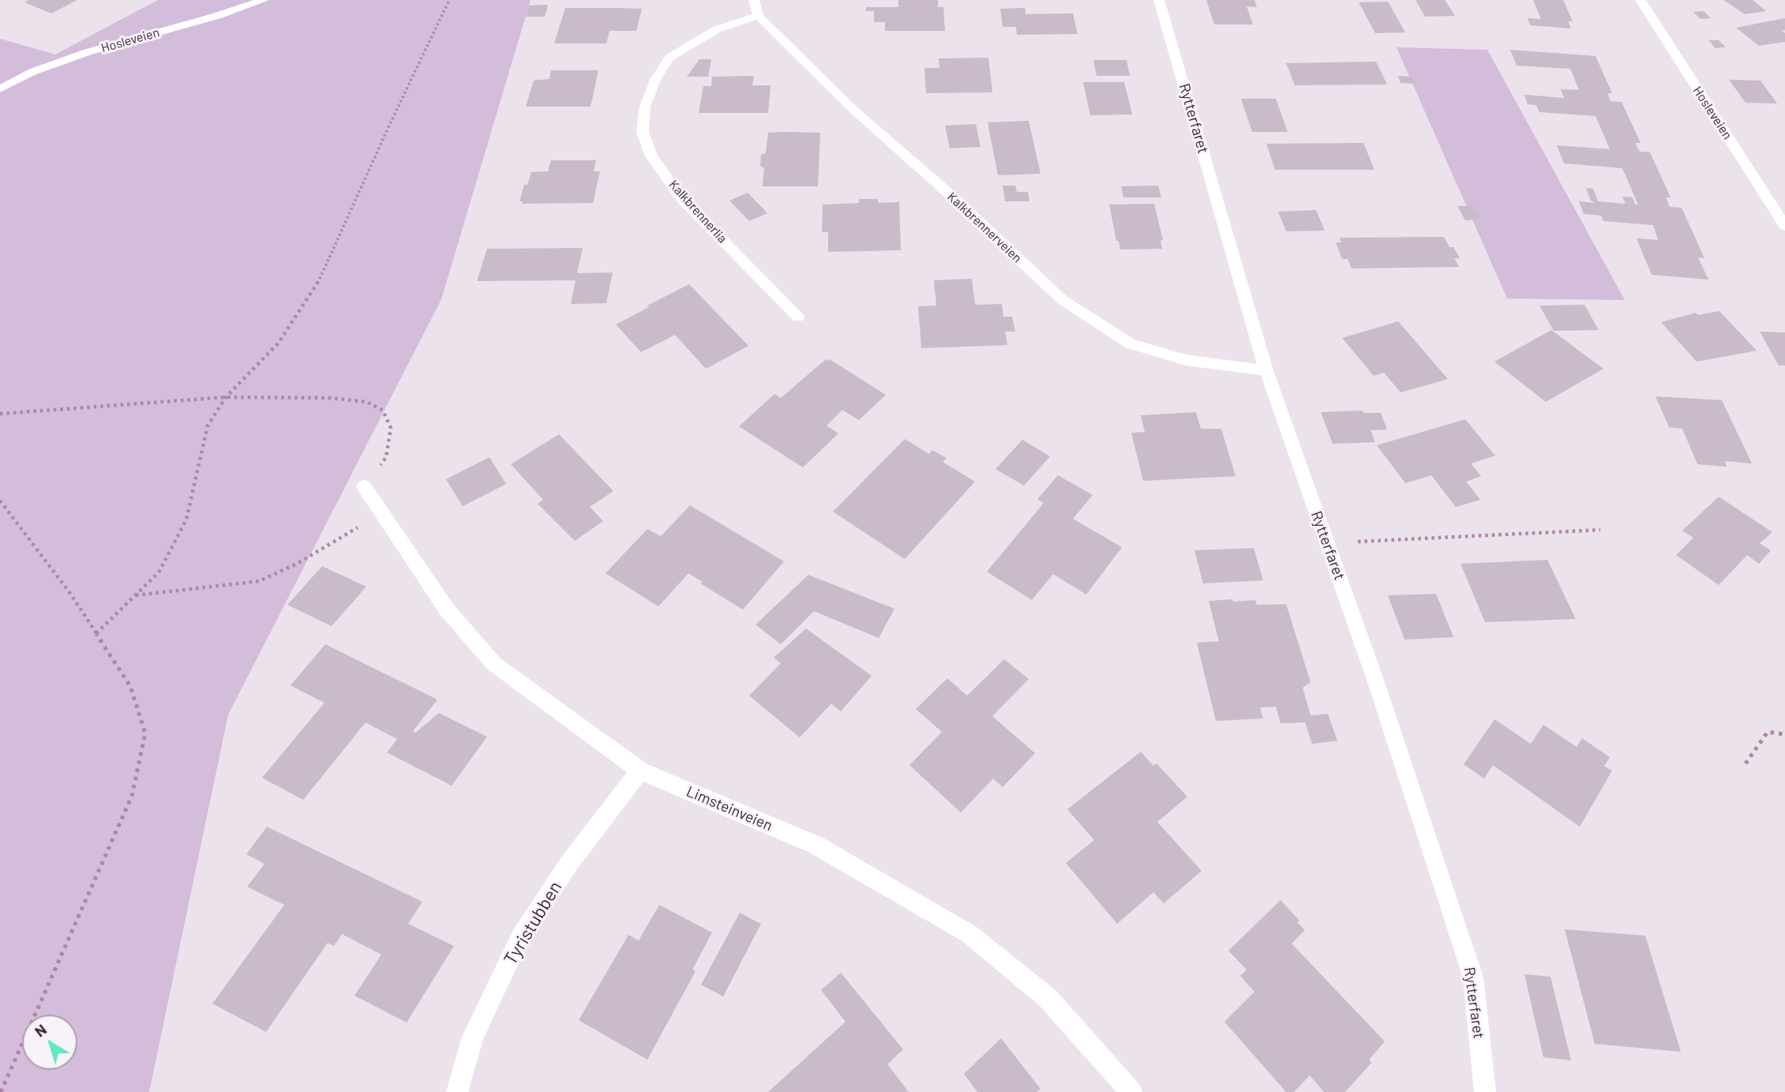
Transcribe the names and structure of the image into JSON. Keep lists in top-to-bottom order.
{
  "streets": {
    "street": [
      "Hosleveien",
      "Rytterfaret",
      "Kalkbrennerlia",
      "Kalkbrennerveien",
      "Limsteinveien",
      "Tyristubben"
    ]
  },
  "crossings": [
    ["Rytterfaret", "Kalkbrennerveien"],
    ["Kalkbrennerlia", "Kalkbrennerveien"],
    ["Limsteinveien", "Tyristubben"]
  ],
  "north": "top left"
}
